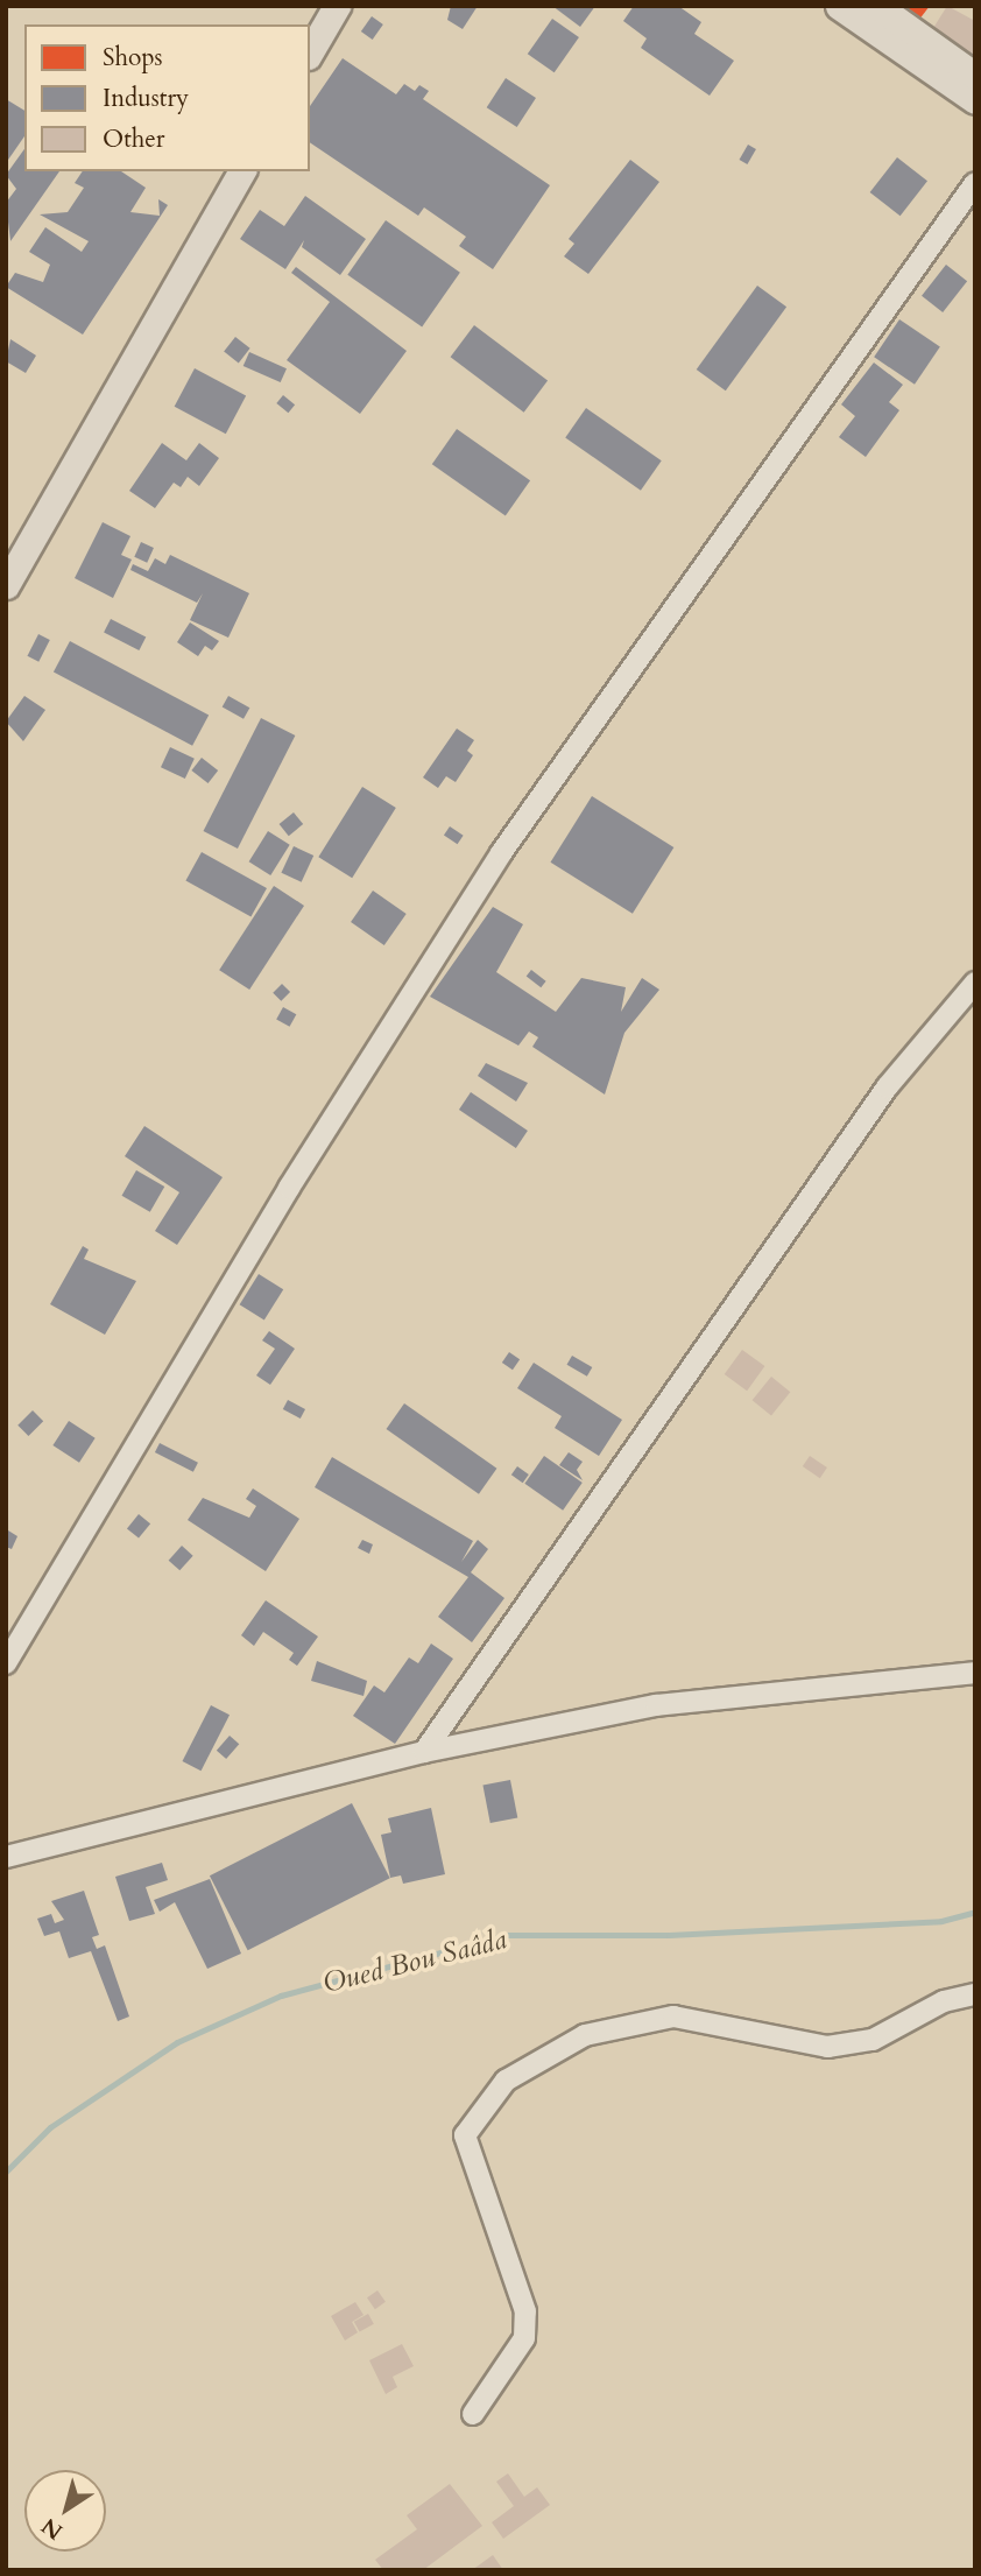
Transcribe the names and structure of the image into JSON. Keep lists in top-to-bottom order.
{
  "water": ["Oued Bou Saâda"],
  "legend": ["Shops", "Industry", "Other"],
  "north": "bottom left"
}
